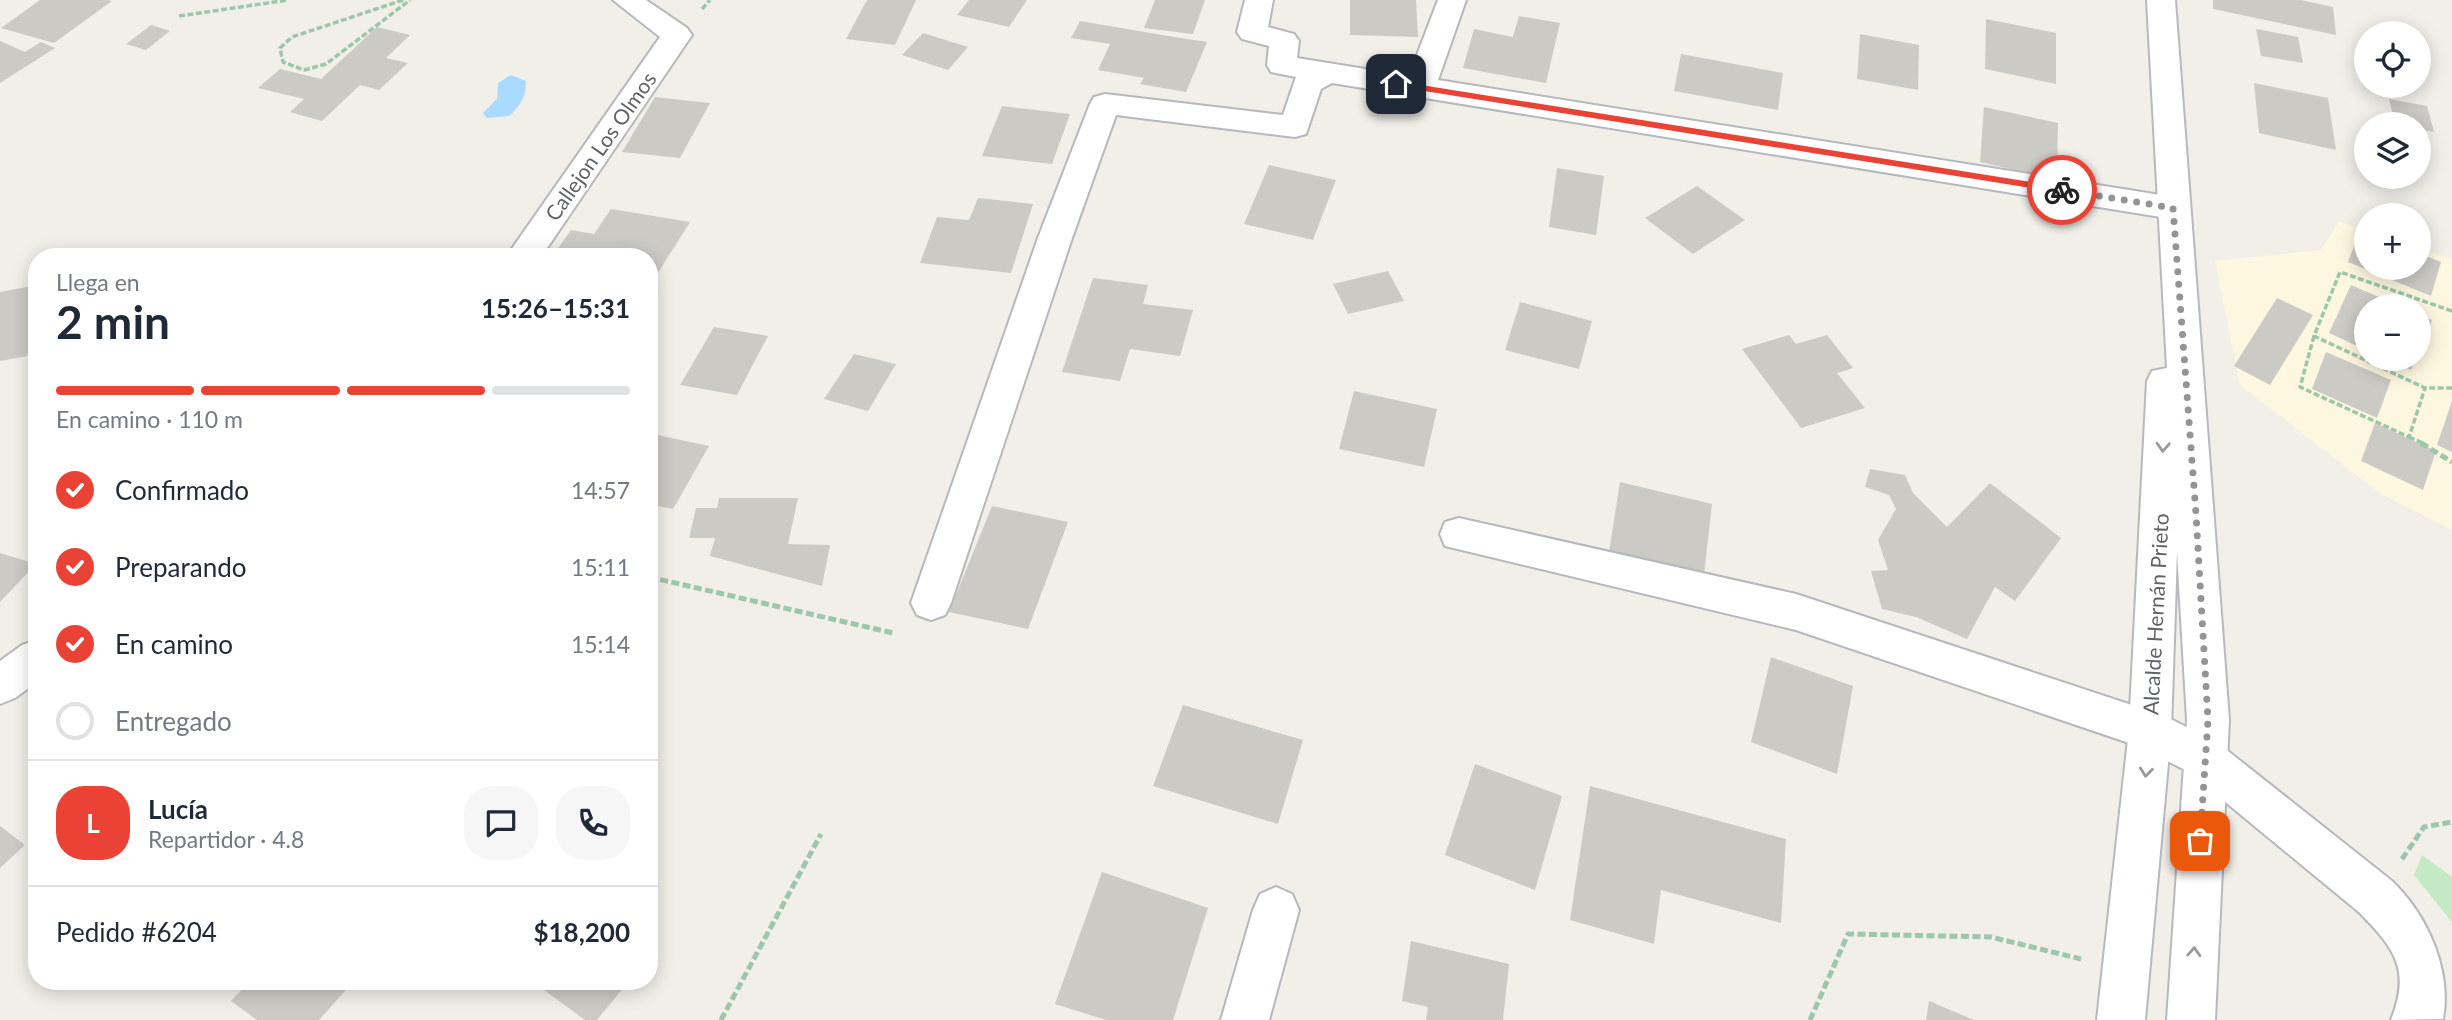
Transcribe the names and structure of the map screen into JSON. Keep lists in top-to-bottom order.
{
  "streets": {
    "street": ["Callejon Los Olmos", "Alcalde Hernán Prieto"]
  },
  "page": {
    "map_buttons": ["+", "−"],
    "heading": ["2 min", "Llega en", "15:26–15:31"],
    "panel": [
      "Lucía",
      "Repartidor · 4.8",
      "Pedido #6204",
      "$18,200"
    ],
    "bar": "En camino · 110 m",
    "list": [
      ["Confirmado", "14:57"],
      ["Preparando", "15:11"],
      ["En camino", "15:14"],
      "Entregado"
    ],
    "round": "L"
  }
}
